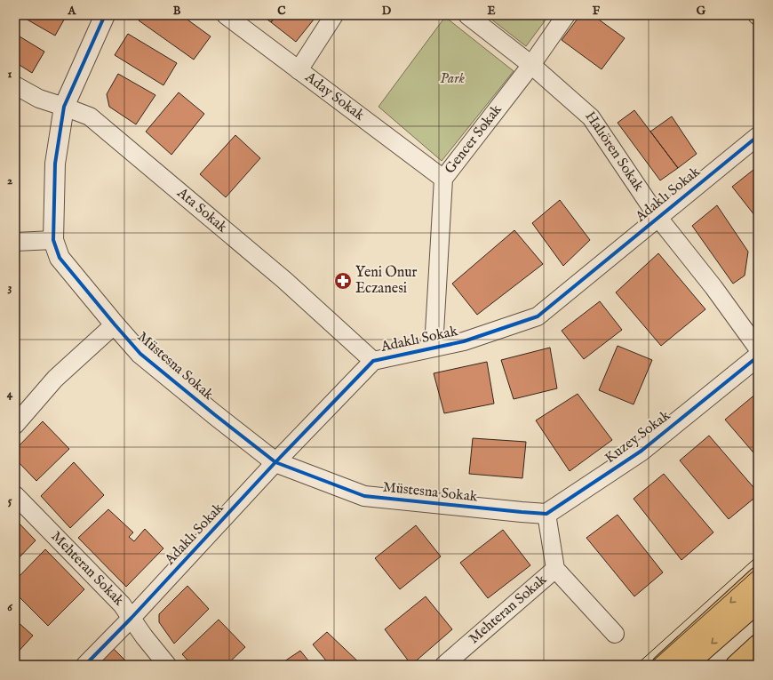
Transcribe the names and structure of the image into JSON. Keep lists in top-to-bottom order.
{
  "streets": {
    "street": [
      "Aday Sokak",
      "Gencer Sokak",
      "Halıören Sokak",
      "Adaklı Sokak",
      "Ata Sokak",
      "Müstesna Sokak",
      "Kuzey Sokak",
      "Mehteran Sokak"
    ]
  },
  "crossings": [
    ["Aday Sokak", "Gencer Sokak"],
    ["Gencer Sokak", "Halıören Sokak"],
    ["Gencer Sokak", "Adaklı Sokak"],
    ["Halıören Sokak", "Adaklı Sokak"],
    ["Adaklı Sokak", "Ata Sokak"],
    ["Adaklı Sokak", "Müstesna Sokak"],
    ["Adaklı Sokak", "Mehteran Sokak"],
    ["Ata Sokak", "Müstesna Sokak"],
    ["Müstesna Sokak", "Kuzey Sokak"]
  ],
  "parks": ["Park"],
  "places": {
    "pharmacy": ["Yeni Onur Eczanesi"]
  },
  "grid": {
    "columns": [
      "A",
      "B",
      "C",
      "D",
      "E",
      "F",
      "G"
    ],
    "rows": [
      "1",
      "2",
      "3",
      "4",
      "5",
      "6"
    ]
  }
}
